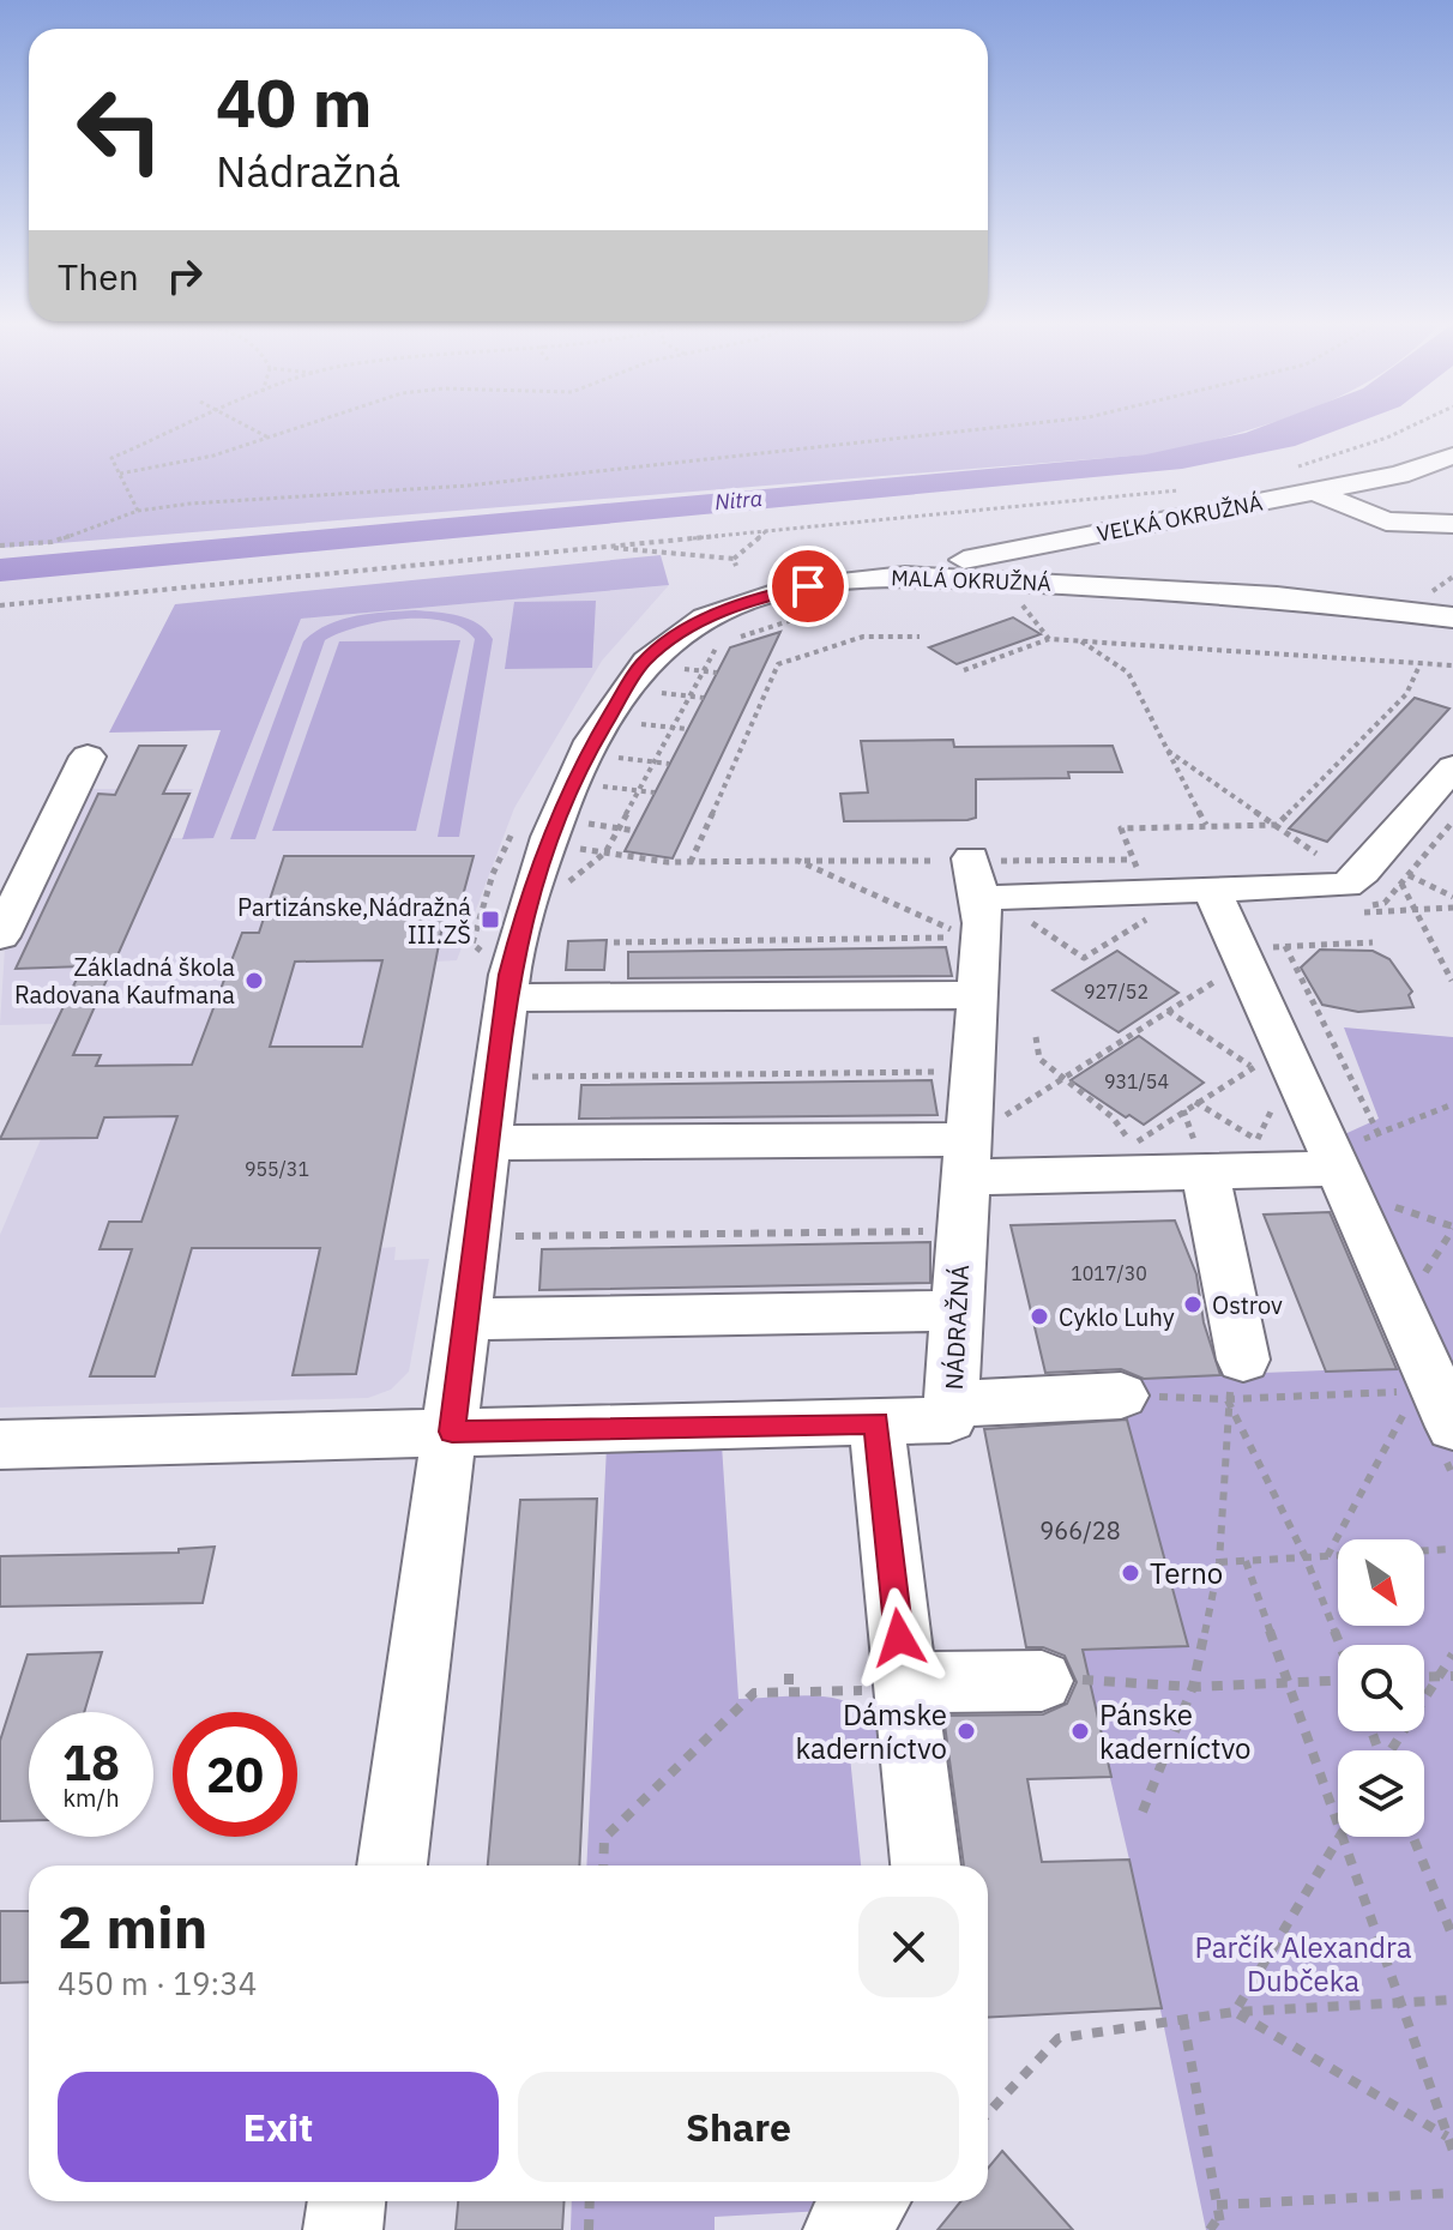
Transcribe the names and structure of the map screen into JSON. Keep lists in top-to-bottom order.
{
  "streets": {
    "street": ["VEĽKÁ OKRUŽNÁ", "MALÁ OKRUŽNÁ", "NÁDRAŽNÁ"]
  },
  "crossings": [
    ["VEĽKÁ OKRUŽNÁ", "MALÁ OKRUŽNÁ"]
  ],
  "water": ["Nitra"],
  "parks": ["Parčík Alexandra Dubčeka"],
  "places": {
    "transit": ["Partizánske,Nádražná III.ZŠ"],
    "other": [
      "Základná škola Radovana Kaufmana",
      "Ostrov",
      "Cyklo Luhy",
      "Terno",
      "Dámske kaderníctvo",
      "Pánske kaderníctvo"
    ]
  },
  "house_numbers": [
    "927/52",
    "931/54",
    "955/31",
    "1017/30",
    "966/28"
  ],
  "north": "bottom right",
  "page": {
    "turn": ["40 m", "Nádražná"],
    "then": "Then",
    "speed": "18 km/h",
    "limit": "20",
    "heading": ["2 min", "450 m · 19:34"],
    "buttons": ["Exit", "Share"]
  }
}
